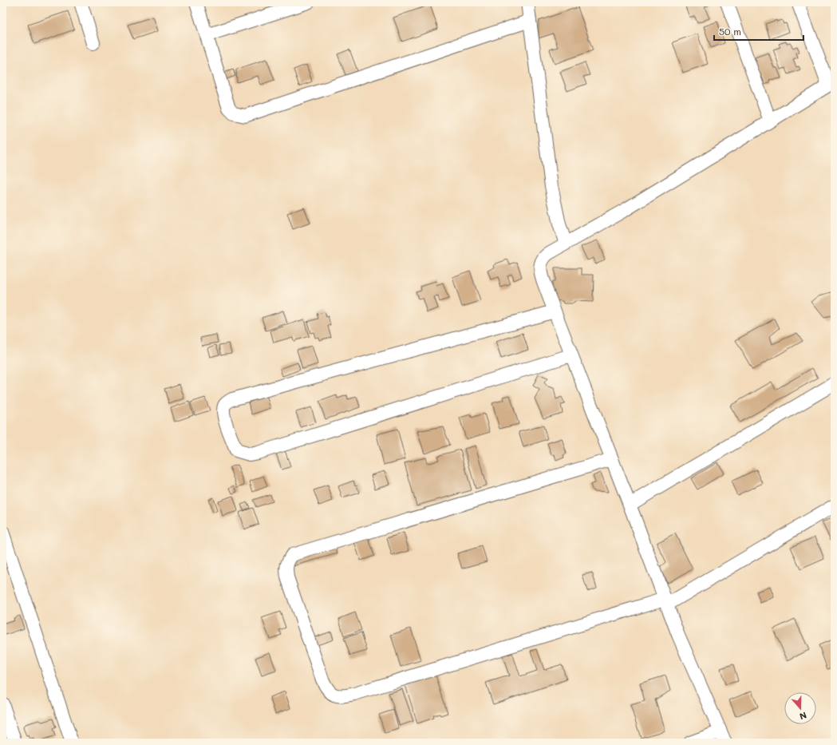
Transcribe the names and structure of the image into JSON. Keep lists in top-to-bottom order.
{
  "scale_bar": "50 m",
  "north": "bottom"
}
